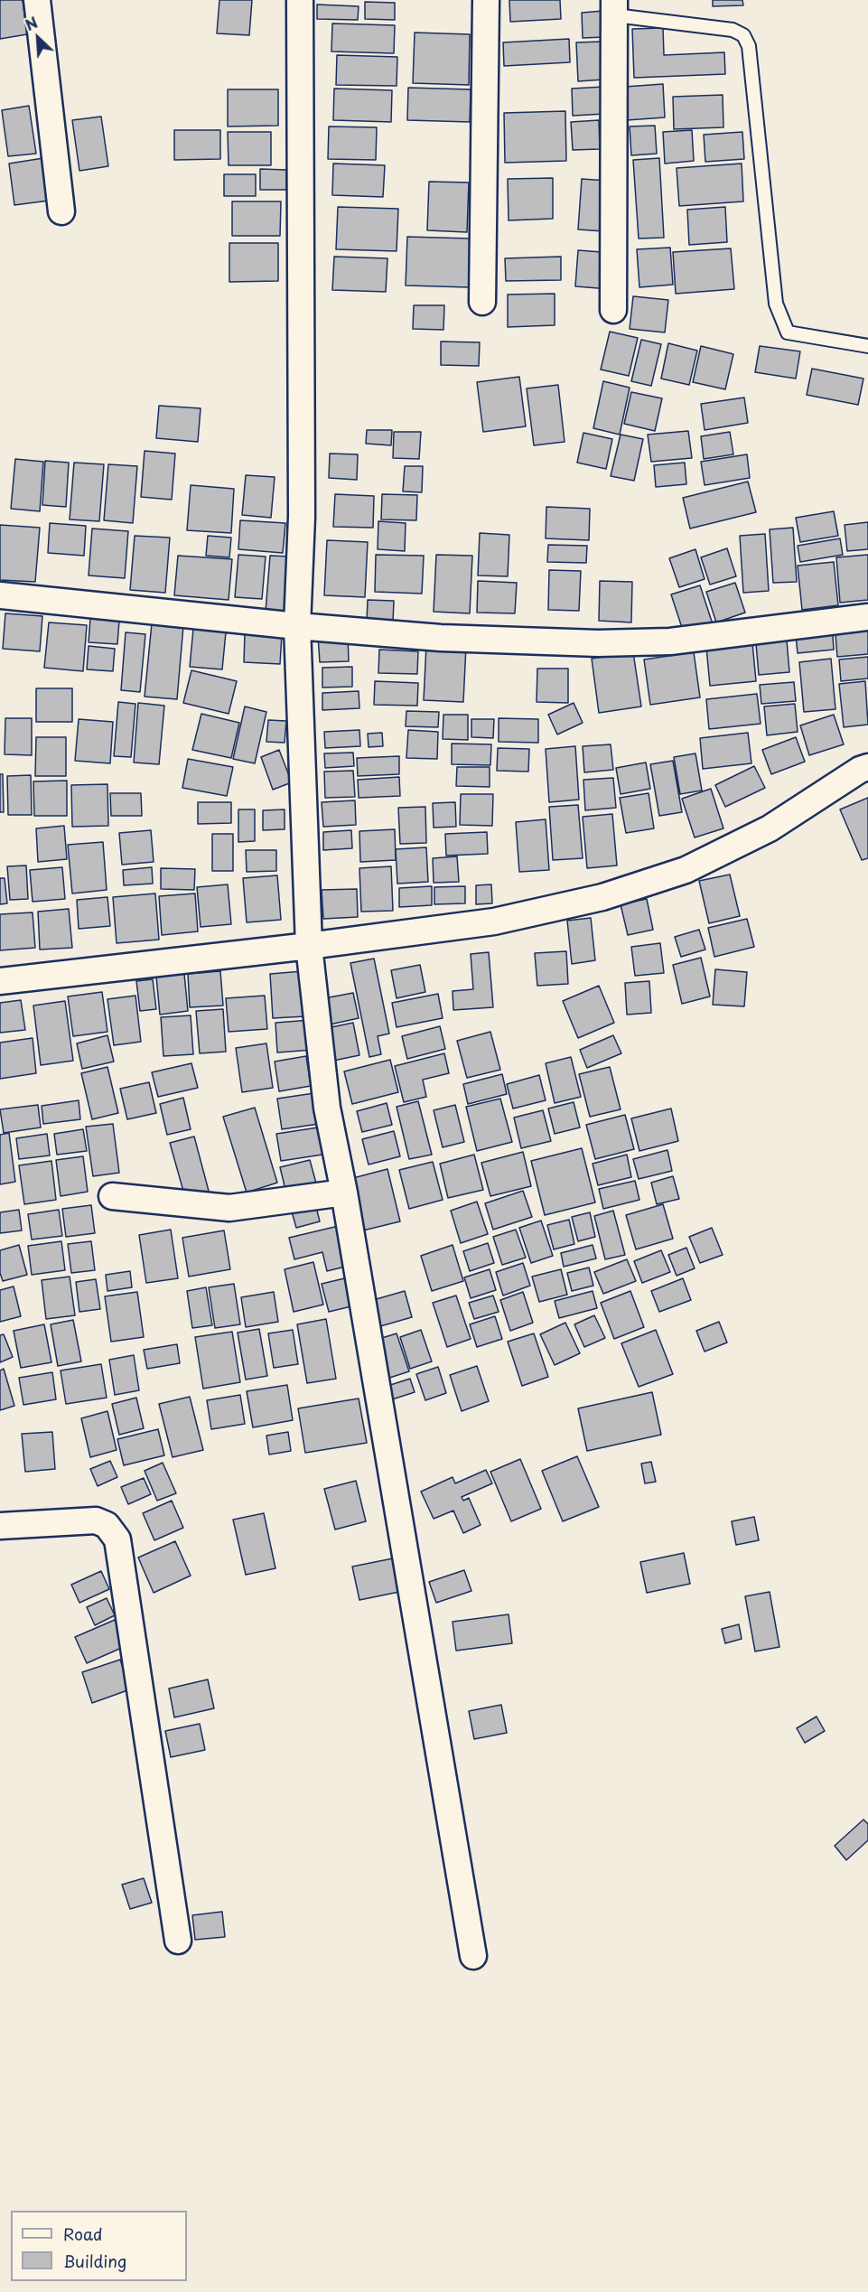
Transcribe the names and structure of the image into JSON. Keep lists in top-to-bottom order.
{
  "legend": ["Road", "Building"],
  "north": "top left"
}
